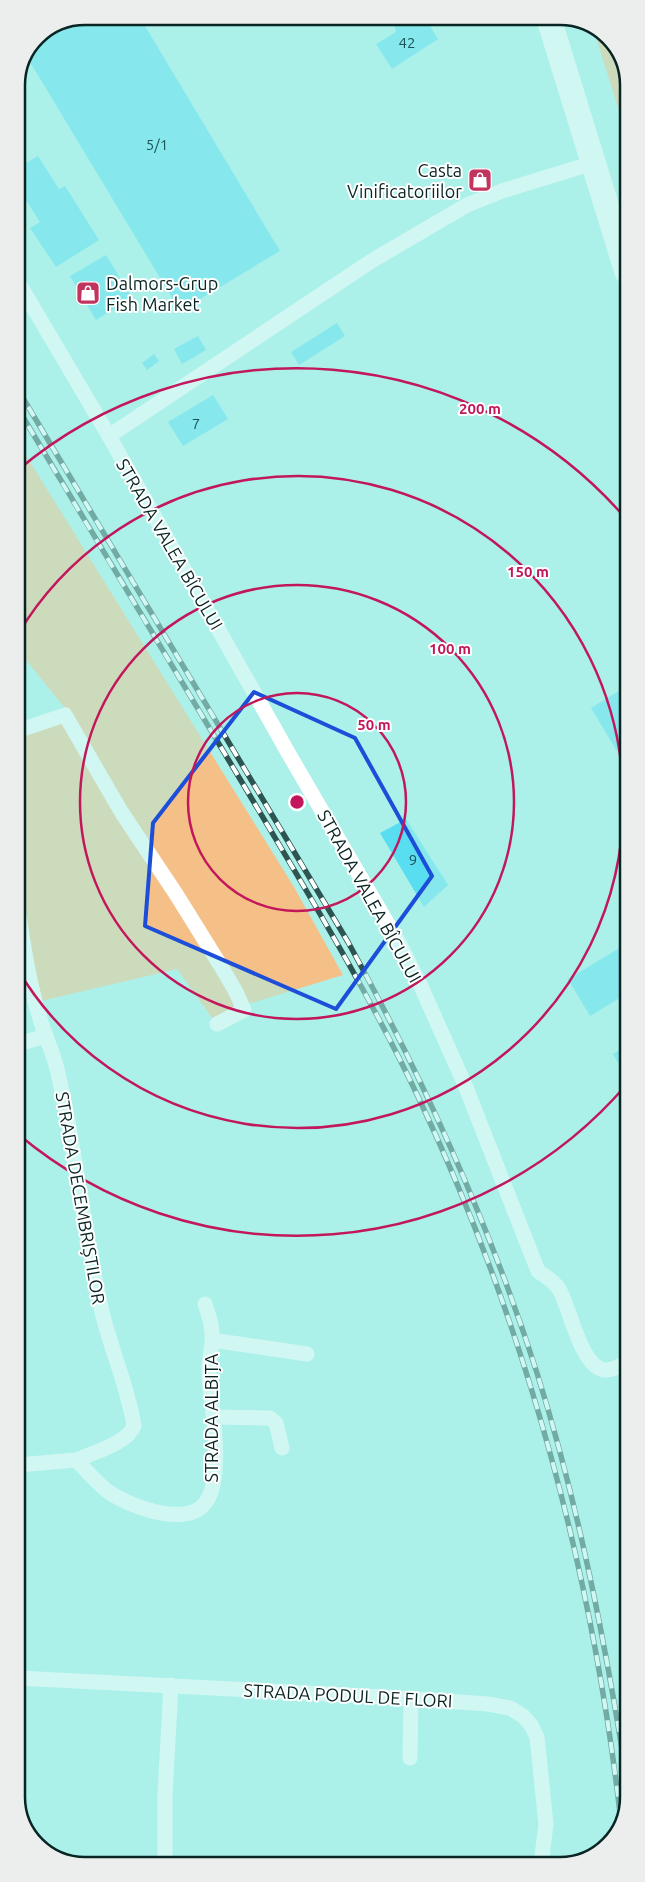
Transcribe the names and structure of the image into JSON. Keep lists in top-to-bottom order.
{
  "streets": {
    "street": [
      "STRADA VALEA BÎCULUI",
      "STRADA DECEMBRIȘTILOR",
      "STRADA ALBIȚA",
      "STRADA PODUL DE FLORI"
    ]
  },
  "crossings": [
    ["STRADA DECEMBRIȘTILOR", "STRADA ALBIȚA"]
  ],
  "places": {
    "shop": ["Casta Vinificatoriilor", "Dalmors-Grup Fish Market"]
  },
  "house_numbers": [
    "42",
    "5/1",
    "7",
    "9"
  ],
  "rings": [
    "200 m",
    "150 m",
    "100 m",
    "50 m"
  ]
}
